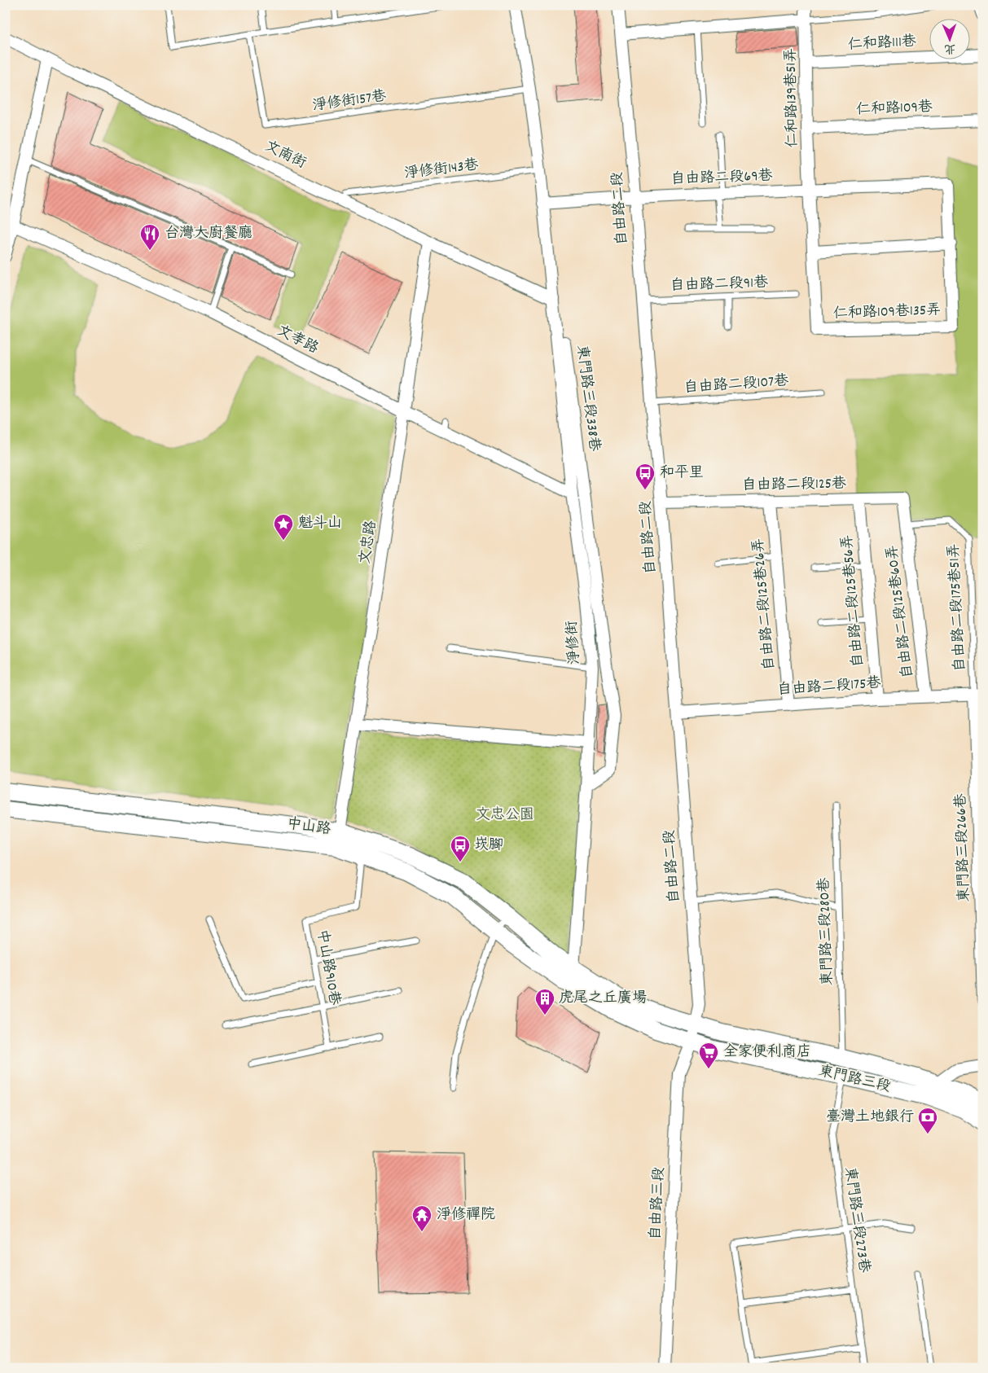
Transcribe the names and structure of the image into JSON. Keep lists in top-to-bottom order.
{
  "streets": {
    "main road": ["中山路", "東門路三段"],
    "street": [
      "仁和路111巷",
      "仁和路139巷51弄",
      "仁和路109巷",
      "文南街",
      "自由路二段69巷",
      "自由路二段",
      "仁和路109巷135弄",
      "文孝路",
      "東門路三段338巷",
      "自由路二段125巷",
      "文忠路",
      "自由路二段125巷56弄",
      "自由路二段125巷26弄",
      "自由路二段125巷60弄",
      "淨修街",
      "自由路二段175巷",
      "東門路三段266巷",
      "自由路三段"
    ],
    "lane": [
      "淨修街157巷",
      "淨修街143巷",
      "自由路二段91巷",
      "自由路二段107巷",
      "自由路二段175巷51弄",
      "東門路三段280巷",
      "中山路910巷",
      "東門路三段273巷"
    ]
  },
  "crossings": [
    ["仁和路111巷", "仁和路139巷51弄"],
    ["仁和路139巷51弄", "仁和路109巷"],
    ["仁和路139巷51弄", "自由路二段69巷"],
    ["仁和路139巷51弄", "仁和路109巷135弄"],
    ["淨修街157巷", "東門路三段338巷"],
    ["文南街", "東門路三段338巷"],
    ["文南街", "文忠路"],
    ["文南街", "淨修街"],
    ["淨修街143巷", "東門路三段338巷"],
    ["自由路二段69巷", "自由路二段"],
    ["自由路二段69巷", "仁和路109巷135弄"],
    ["自由路二段69巷", "東門路三段338巷"],
    ["自由路二段", "自由路二段91巷"],
    ["自由路二段", "自由路二段107巷"],
    ["自由路二段", "自由路二段125巷"],
    ["自由路二段", "自由路二段175巷"],
    ["自由路二段", "東門路三段"],
    ["自由路二段", "自由路三段"],
    ["文孝路", "文忠路"],
    ["文孝路", "淨修街"],
    ["東門路三段338巷", "淨修街"],
    ["自由路二段125巷", "自由路二段125巷56弄"],
    ["自由路二段125巷", "自由路二段125巷26弄"],
    ["自由路二段125巷", "自由路二段175巷51弄"],
    ["自由路二段125巷", "自由路二段125巷60弄"],
    ["文忠路", "中山路"],
    ["自由路二段125巷56弄", "自由路二段175巷"],
    ["自由路二段125巷26弄", "自由路二段175巷"],
    ["自由路二段175巷51弄", "自由路二段125巷60弄"],
    ["自由路二段175巷51弄", "自由路二段175巷"],
    ["自由路二段175巷51弄", "東門路三段266巷"],
    ["自由路二段125巷60弄", "自由路二段175巷"],
    ["淨修街", "中山路"],
    ["淨修街", "東門路三段"],
    ["自由路二段175巷", "東門路三段266巷"],
    ["中山路", "中山路910巷"],
    ["中山路", "東門路三段"],
    ["東門路三段280巷", "東門路三段"],
    ["東門路三段", "自由路三段"],
    ["東門路三段", "東門路三段273巷"]
  ],
  "parks": ["文忠公園"],
  "places": {
    "restaurant": ["台灣大廚餐廳"],
    "bus stop": ["和平里", "崁腳"],
    "place": ["魁斗山"],
    "building": ["虎尾之丘廣場"],
    "supermarket": ["全家便利商店"],
    "bank": ["臺灣土地銀行"],
    "temple": ["淨修禪院"]
  },
  "north": "bottom"
}
